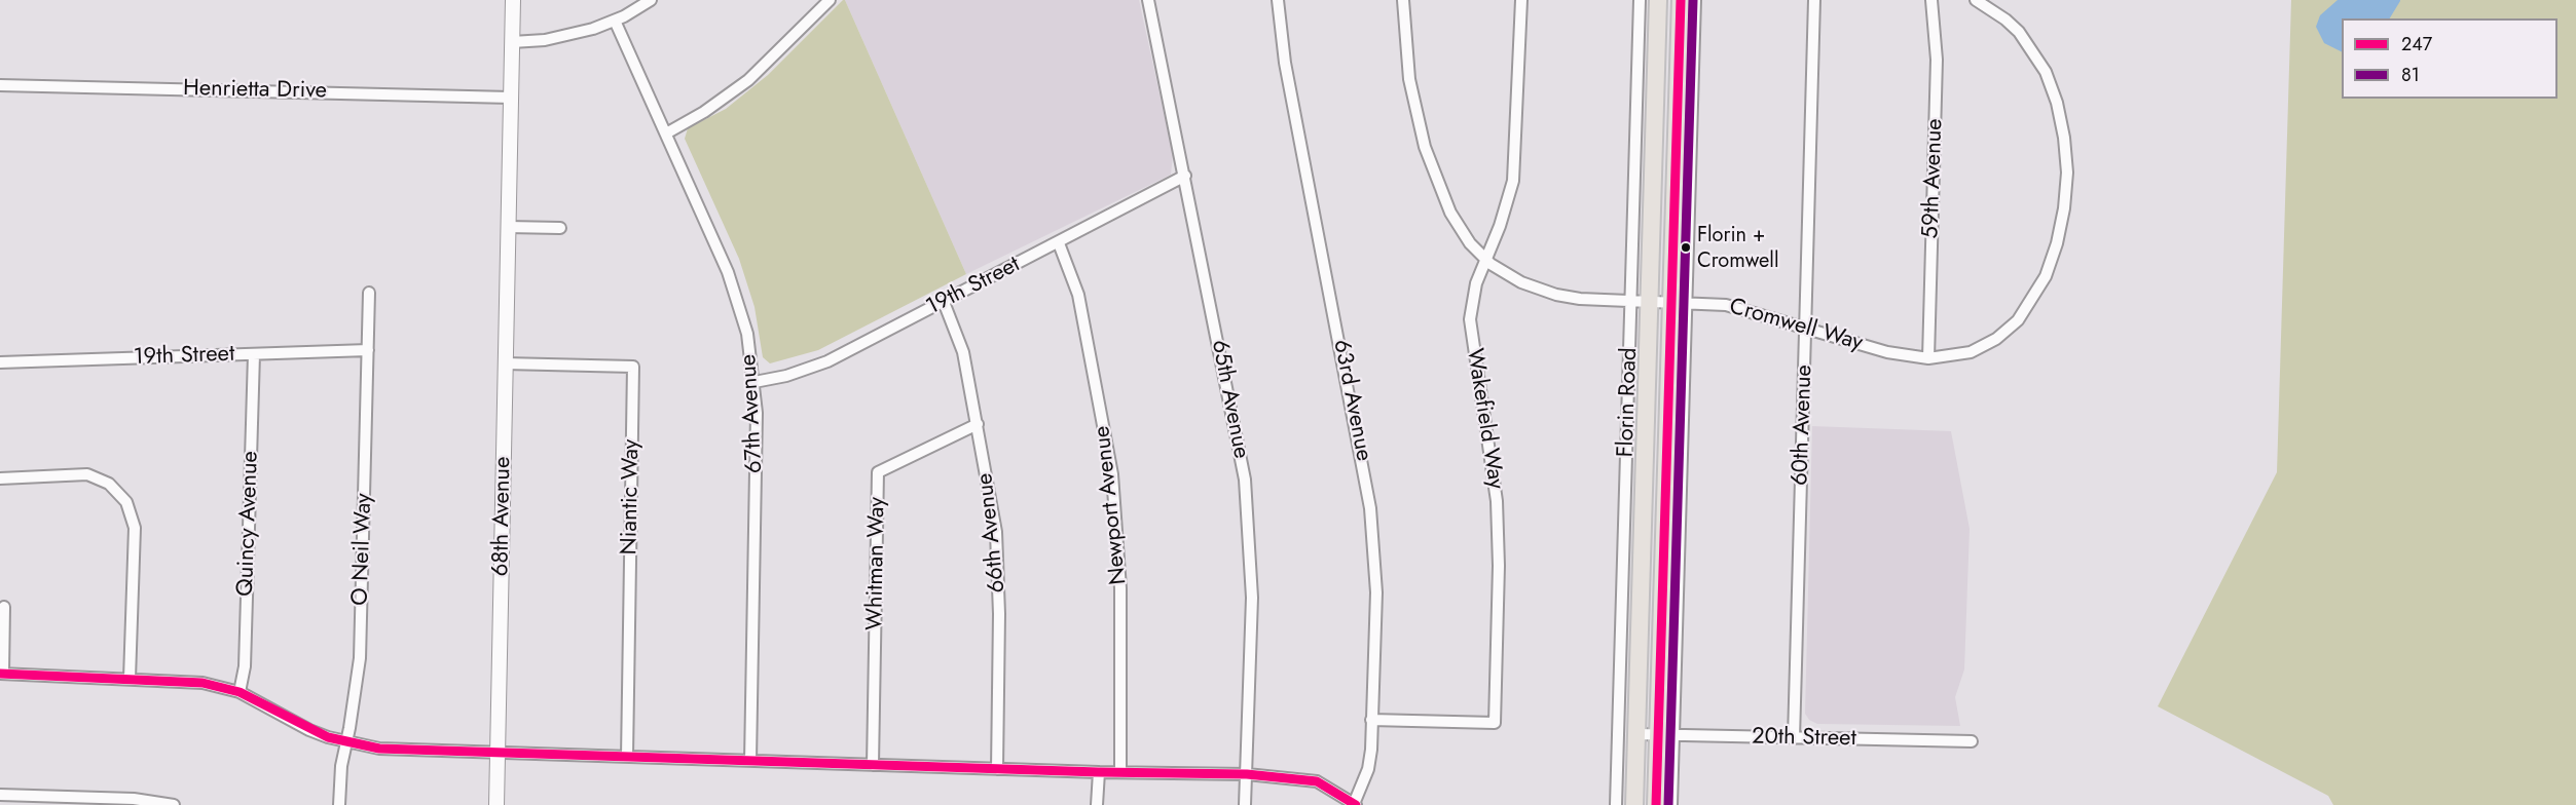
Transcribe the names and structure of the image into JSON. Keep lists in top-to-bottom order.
{
  "streets": {
    "main road": ["Florin Road"],
    "street": [
      "Henrietta Drive",
      "59th Avenue",
      "19th Street",
      "Cromwell Way",
      "65th Avenue",
      "63rd Avenue",
      "67th Avenue",
      "Wakefield Way",
      "60th Avenue",
      "Niantic Way",
      "Newport Avenue",
      "68th Avenue",
      "Quincy Avenue",
      "66th Avenue",
      "O Neil Way",
      "Whitman Way",
      "20th Street"
    ]
  },
  "crossings": [
    ["Henrietta Drive", "68th Avenue"],
    ["59th Avenue", "Cromwell Way"],
    ["19th Street", "65th Avenue"],
    ["19th Street", "67th Avenue"],
    ["19th Street", "Newport Avenue"],
    ["19th Street", "Quincy Avenue"],
    ["19th Street", "66th Avenue"],
    ["19th Street", "O Neil Way"],
    ["Cromwell Way", "Florin Road"],
    ["Cromwell Way", "Wakefield Way"],
    ["Cromwell Way", "60th Avenue"],
    ["63rd Avenue", "Wakefield Way"],
    ["Florin Road", "20th Street"],
    ["60th Avenue", "20th Street"],
    ["Niantic Way", "68th Avenue"],
    ["66th Avenue", "Whitman Way"]
  ],
  "places": ["Florin + Cromwell"],
  "lines": ["transit line 247", "transit line 81"],
  "legend": ["247", "81"]
}
